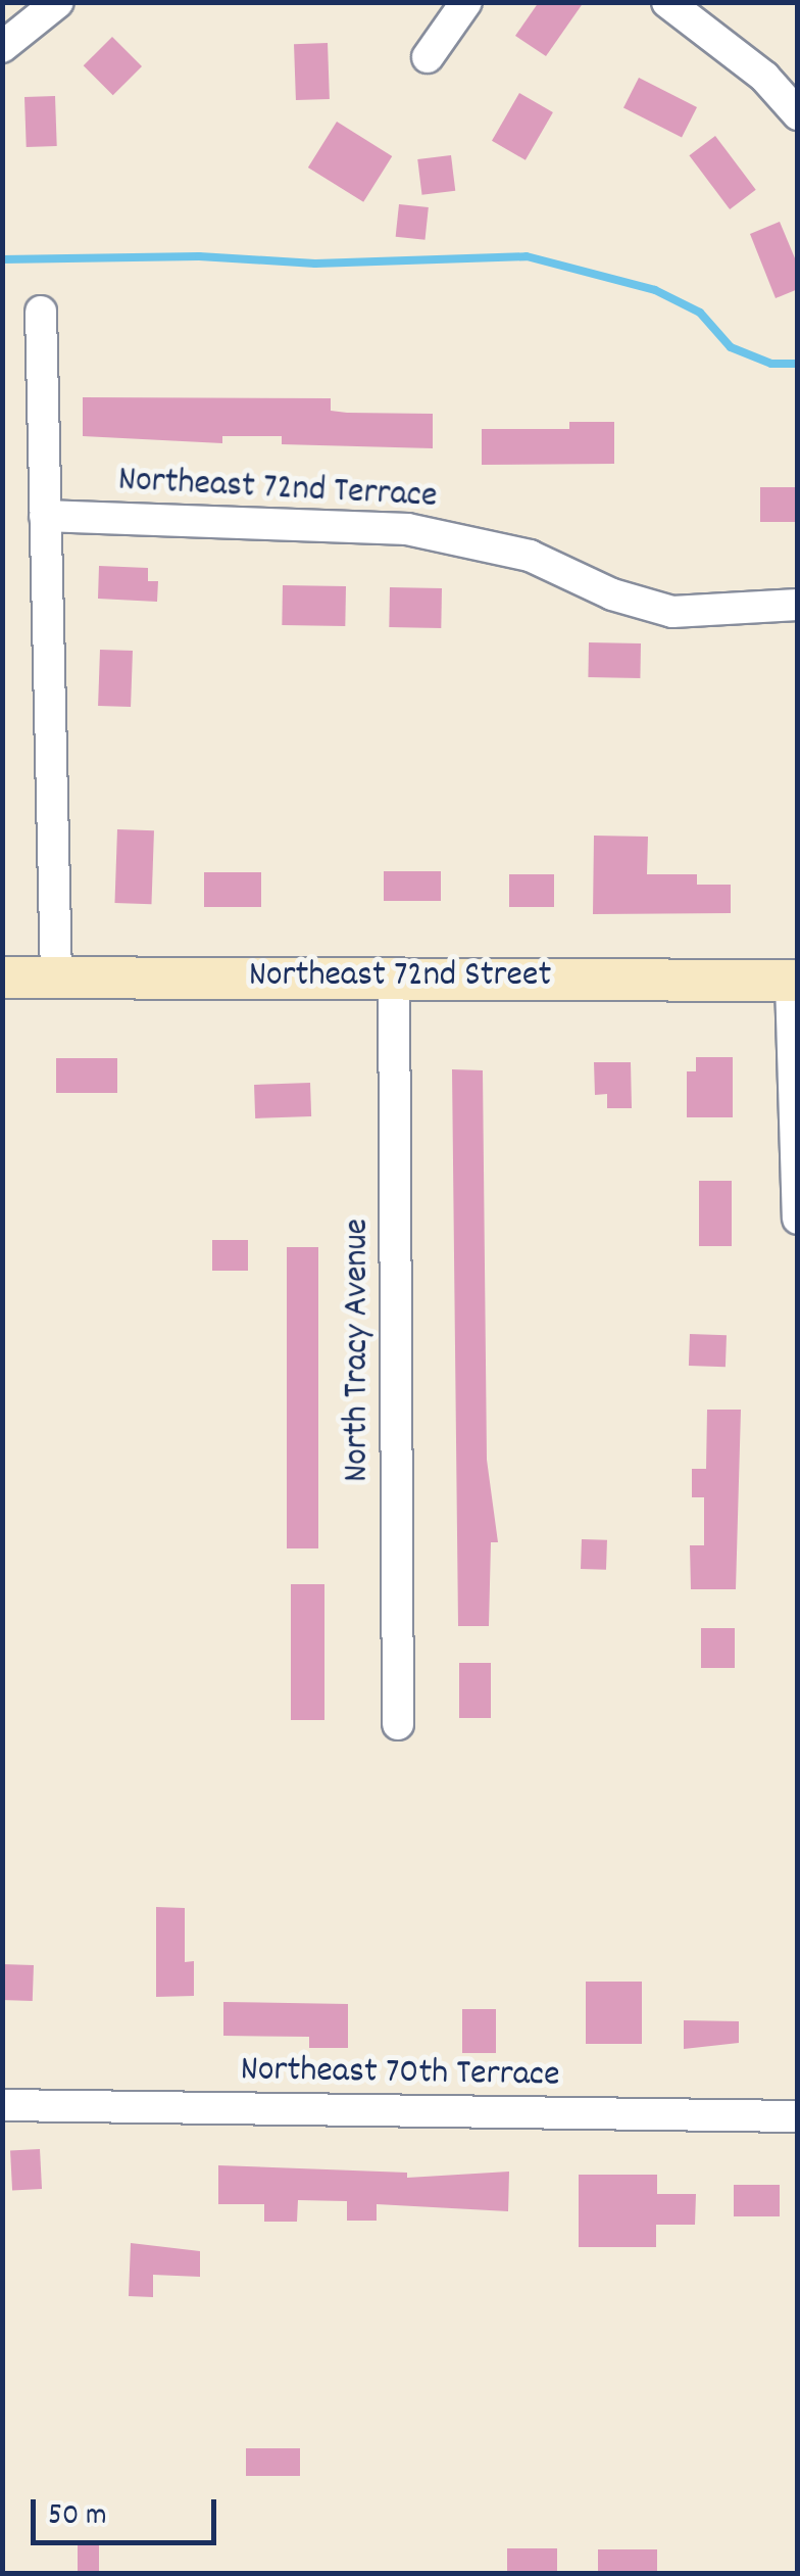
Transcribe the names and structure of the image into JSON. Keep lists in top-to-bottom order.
{
  "streets": {
    "main road": ["Northeast 72nd Street"],
    "street": ["Northeast 72nd Terrace", "North Tracy Avenue", "Northeast 70th Terrace"]
  },
  "crossings": [
    ["Northeast 72nd Street", "North Tracy Avenue"]
  ],
  "scale_bar": "50 m"
}
